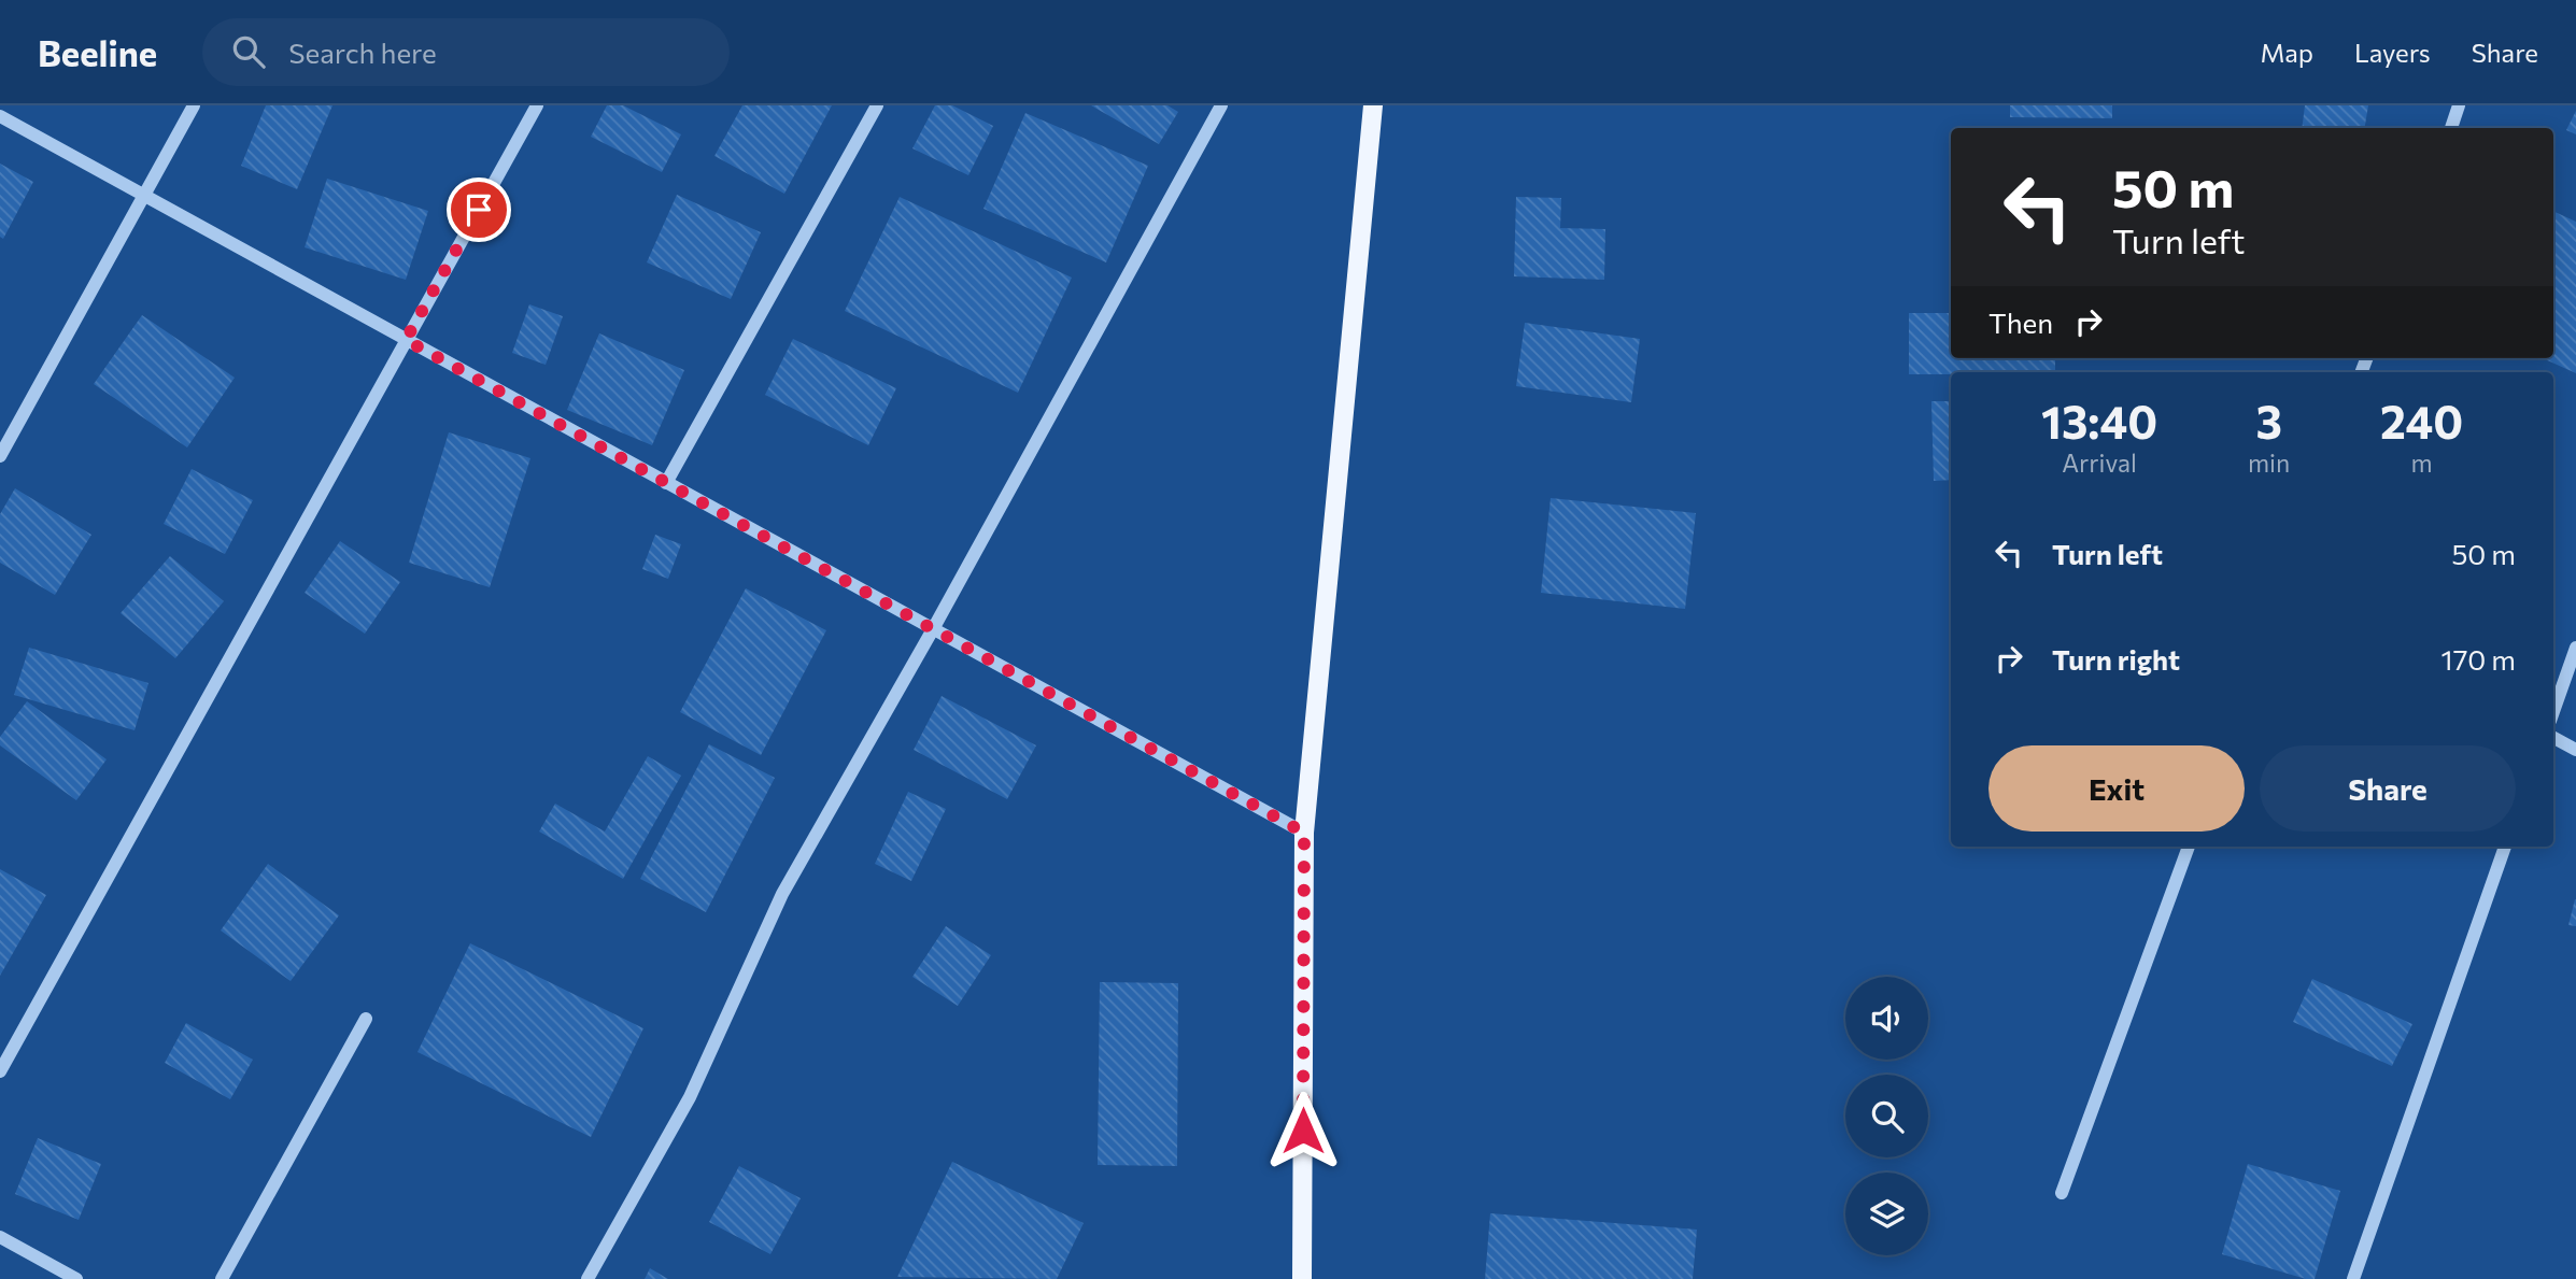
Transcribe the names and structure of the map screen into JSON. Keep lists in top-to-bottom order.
{
  "page": {
    "header": "Beeline",
    "search": "Search here",
    "nav": ["Map", "Layers", "Share"],
    "turn": ["50 m", "Turn left"],
    "then": "Then",
    "eta": [
      "13:40",
      "Arrival",
      "3",
      "min",
      "240",
      "m"
    ],
    "list": [
      {
        "name": "Turn left",
        "value": "50 m"
      },
      {
        "name": "Turn right",
        "value": "170 m"
      }
    ],
    "buttons": ["Exit", "Share"]
  }
}
